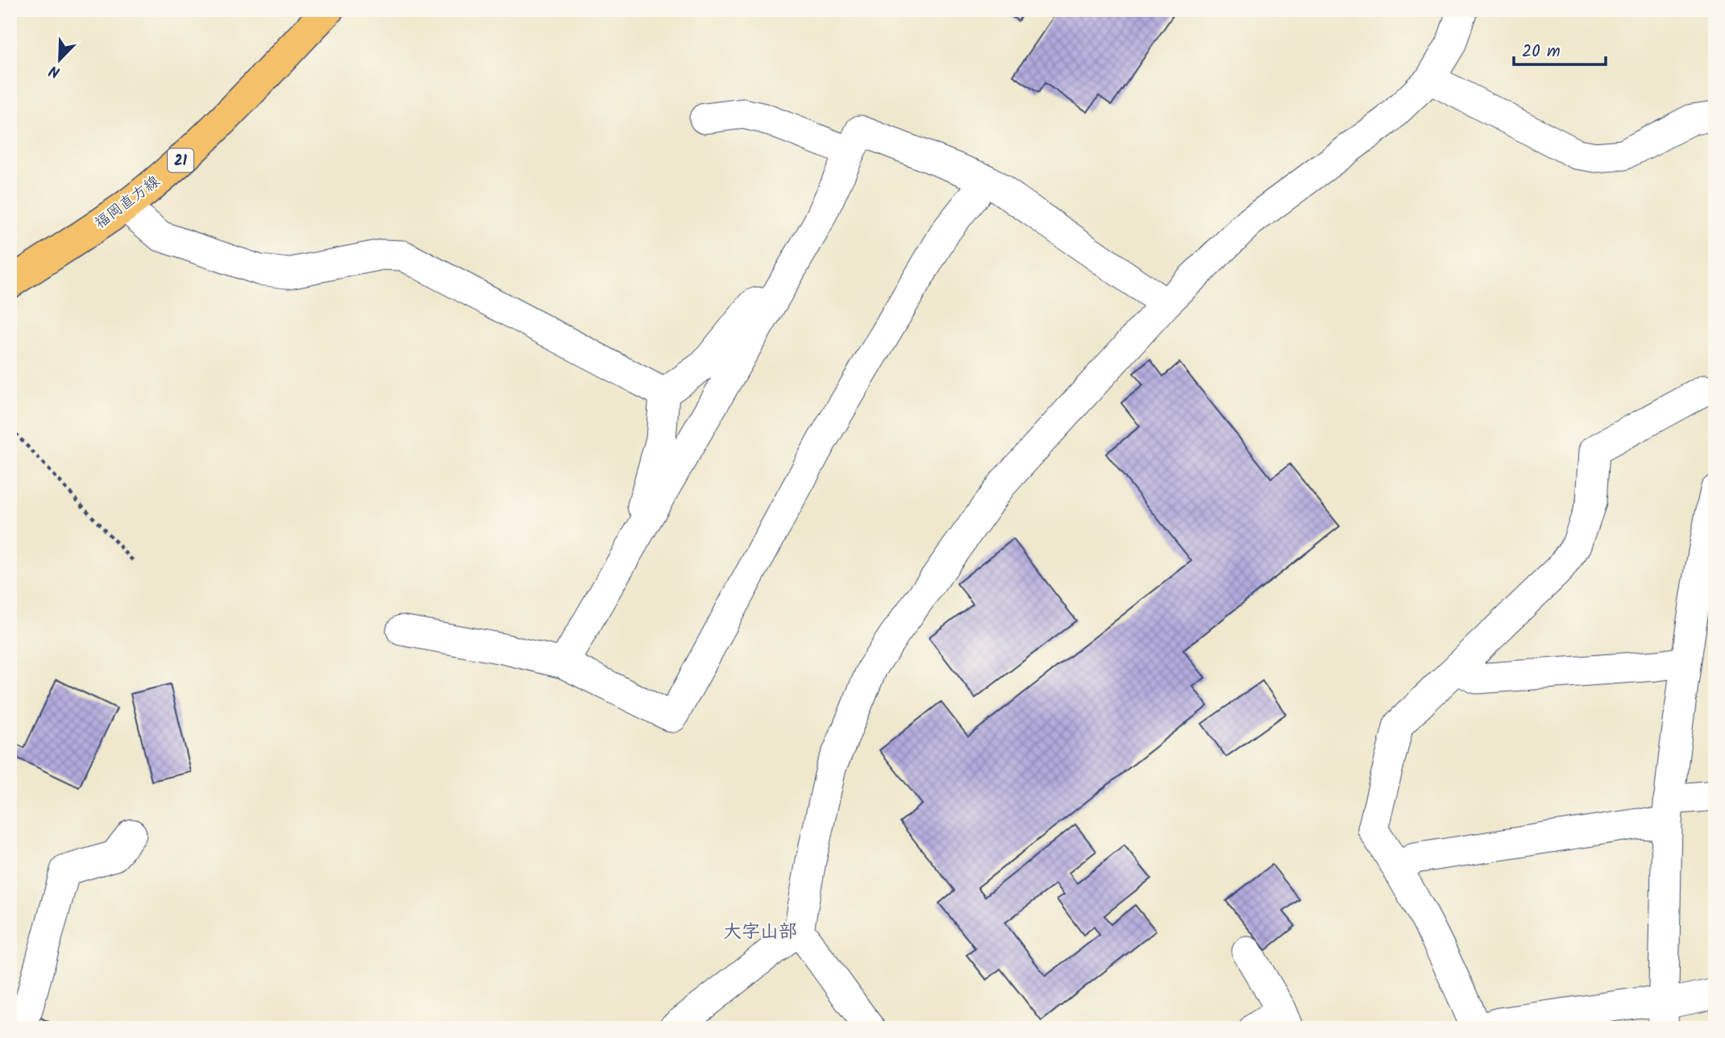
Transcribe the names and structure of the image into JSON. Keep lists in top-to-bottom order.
{
  "streets": {
    "main road": ["21", "福岡直方線"]
  },
  "districts": ["大字山部"],
  "scale_bar": "20 m",
  "north": "bottom left"
}
